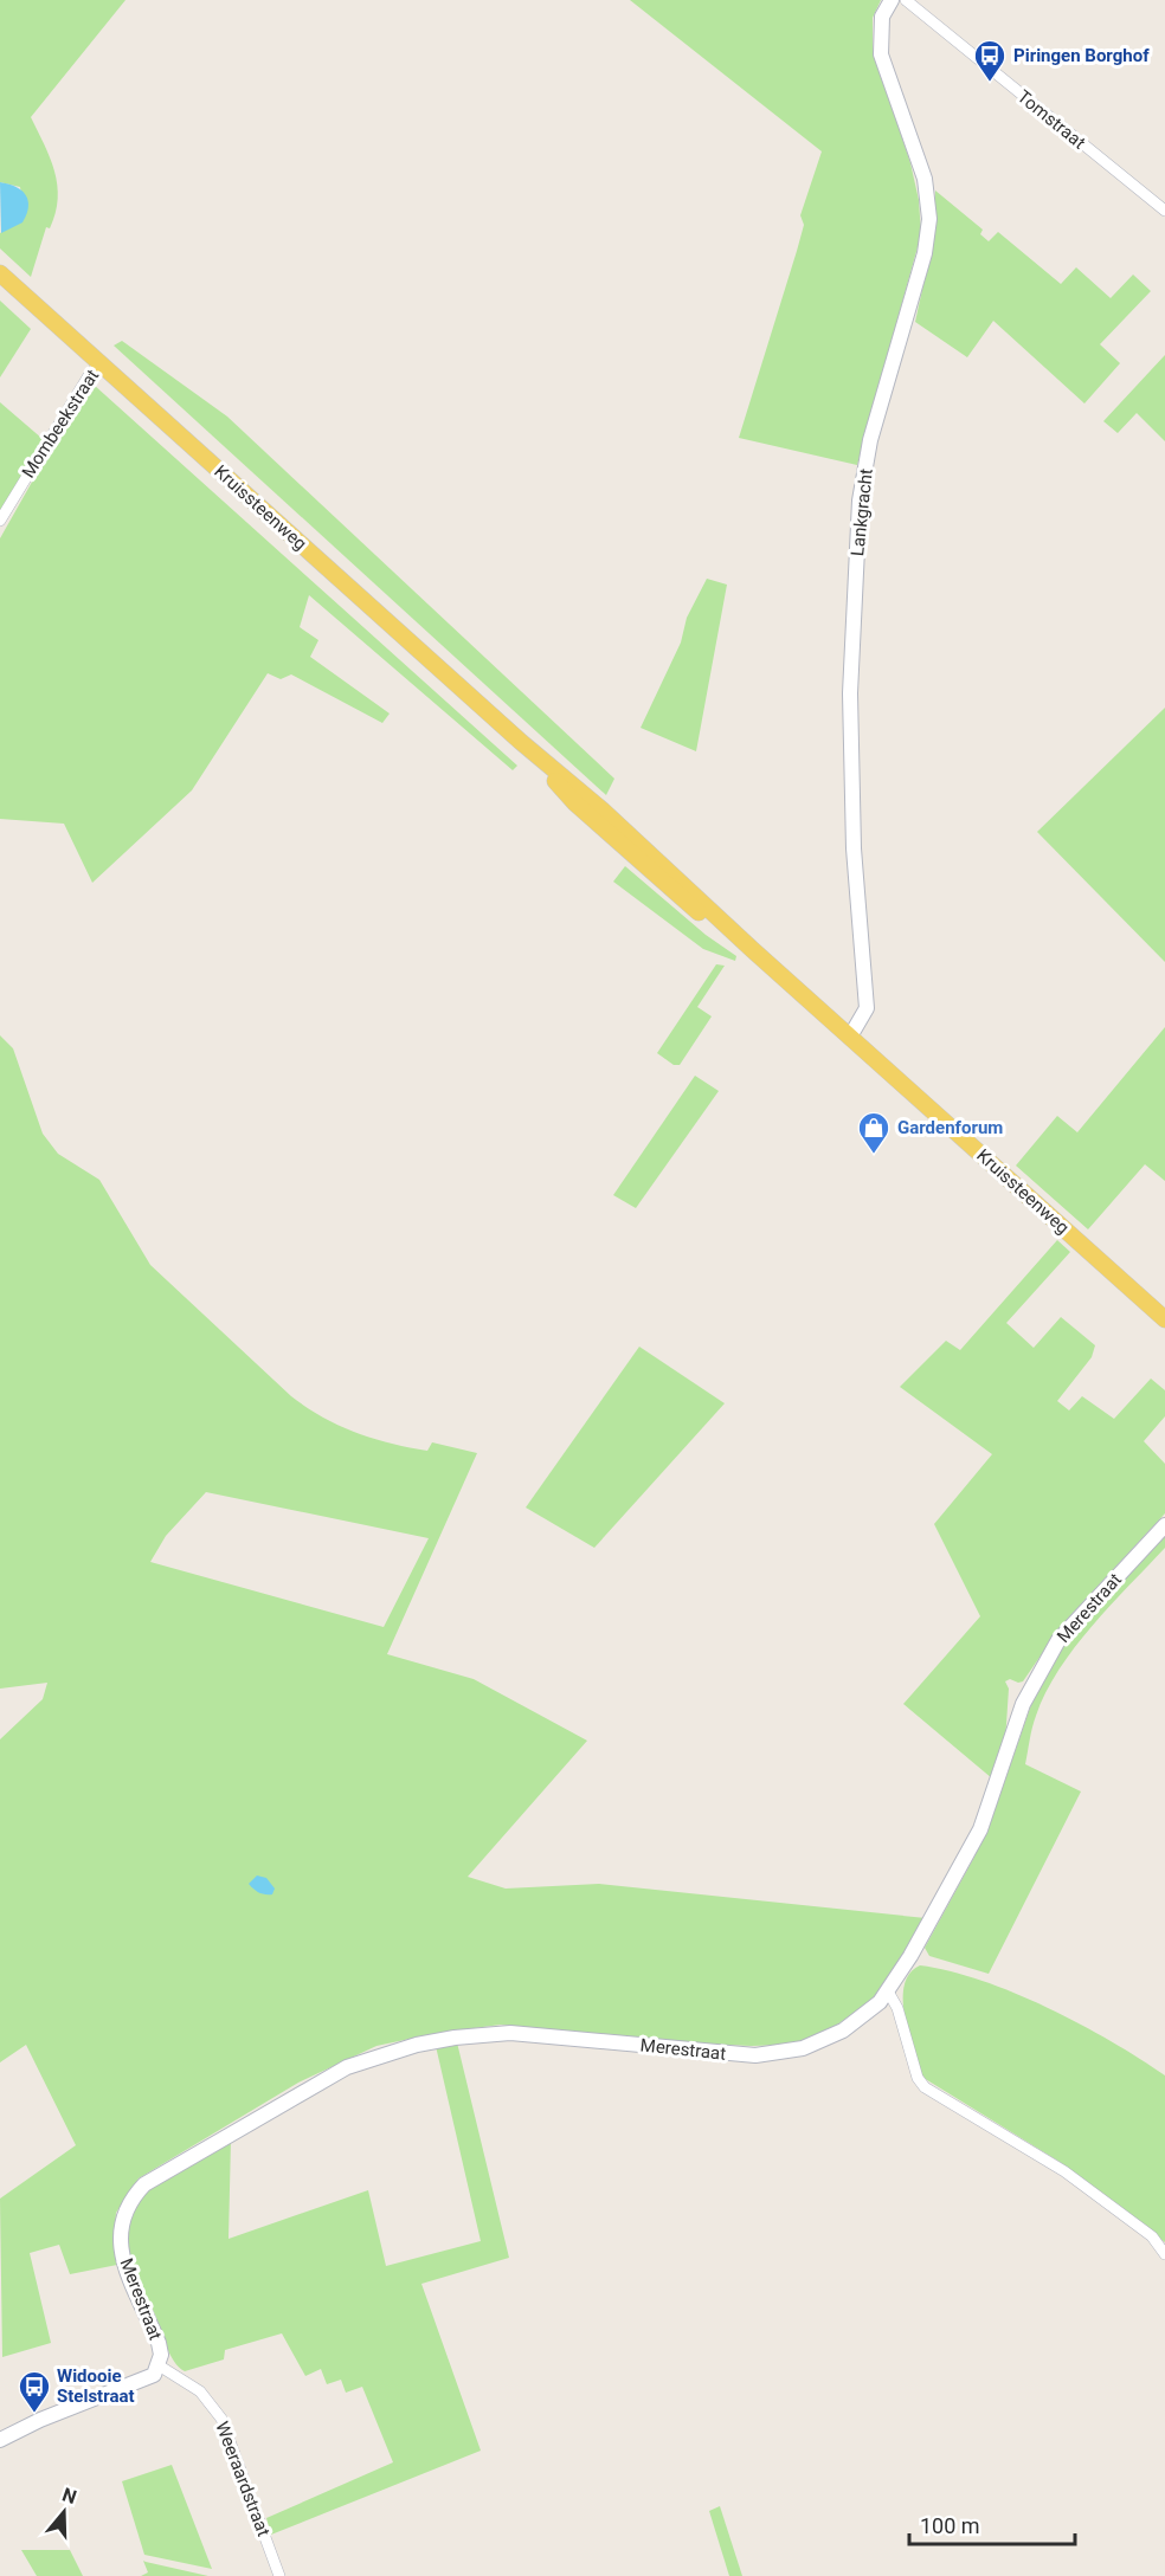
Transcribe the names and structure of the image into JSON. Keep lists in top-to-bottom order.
{
  "streets": {
    "main road": ["Kruissteenweg"],
    "street": [
      "Tomstraat",
      "Mombeekstraat",
      "Lankgracht",
      "Merestraat",
      "Weeraardstraat"
    ]
  },
  "crossings": [
    ["Mombeekstraat", "Kruissteenweg"],
    ["Kruissteenweg", "Lankgracht"],
    ["Merestraat", "Weeraardstraat"]
  ],
  "places": {
    "bus stop": ["Piringen Borghof", "Widooie Stelstraat"],
    "shop": ["Gardenforum"]
  },
  "scale_bar": "100 m",
  "north": "top"
}
